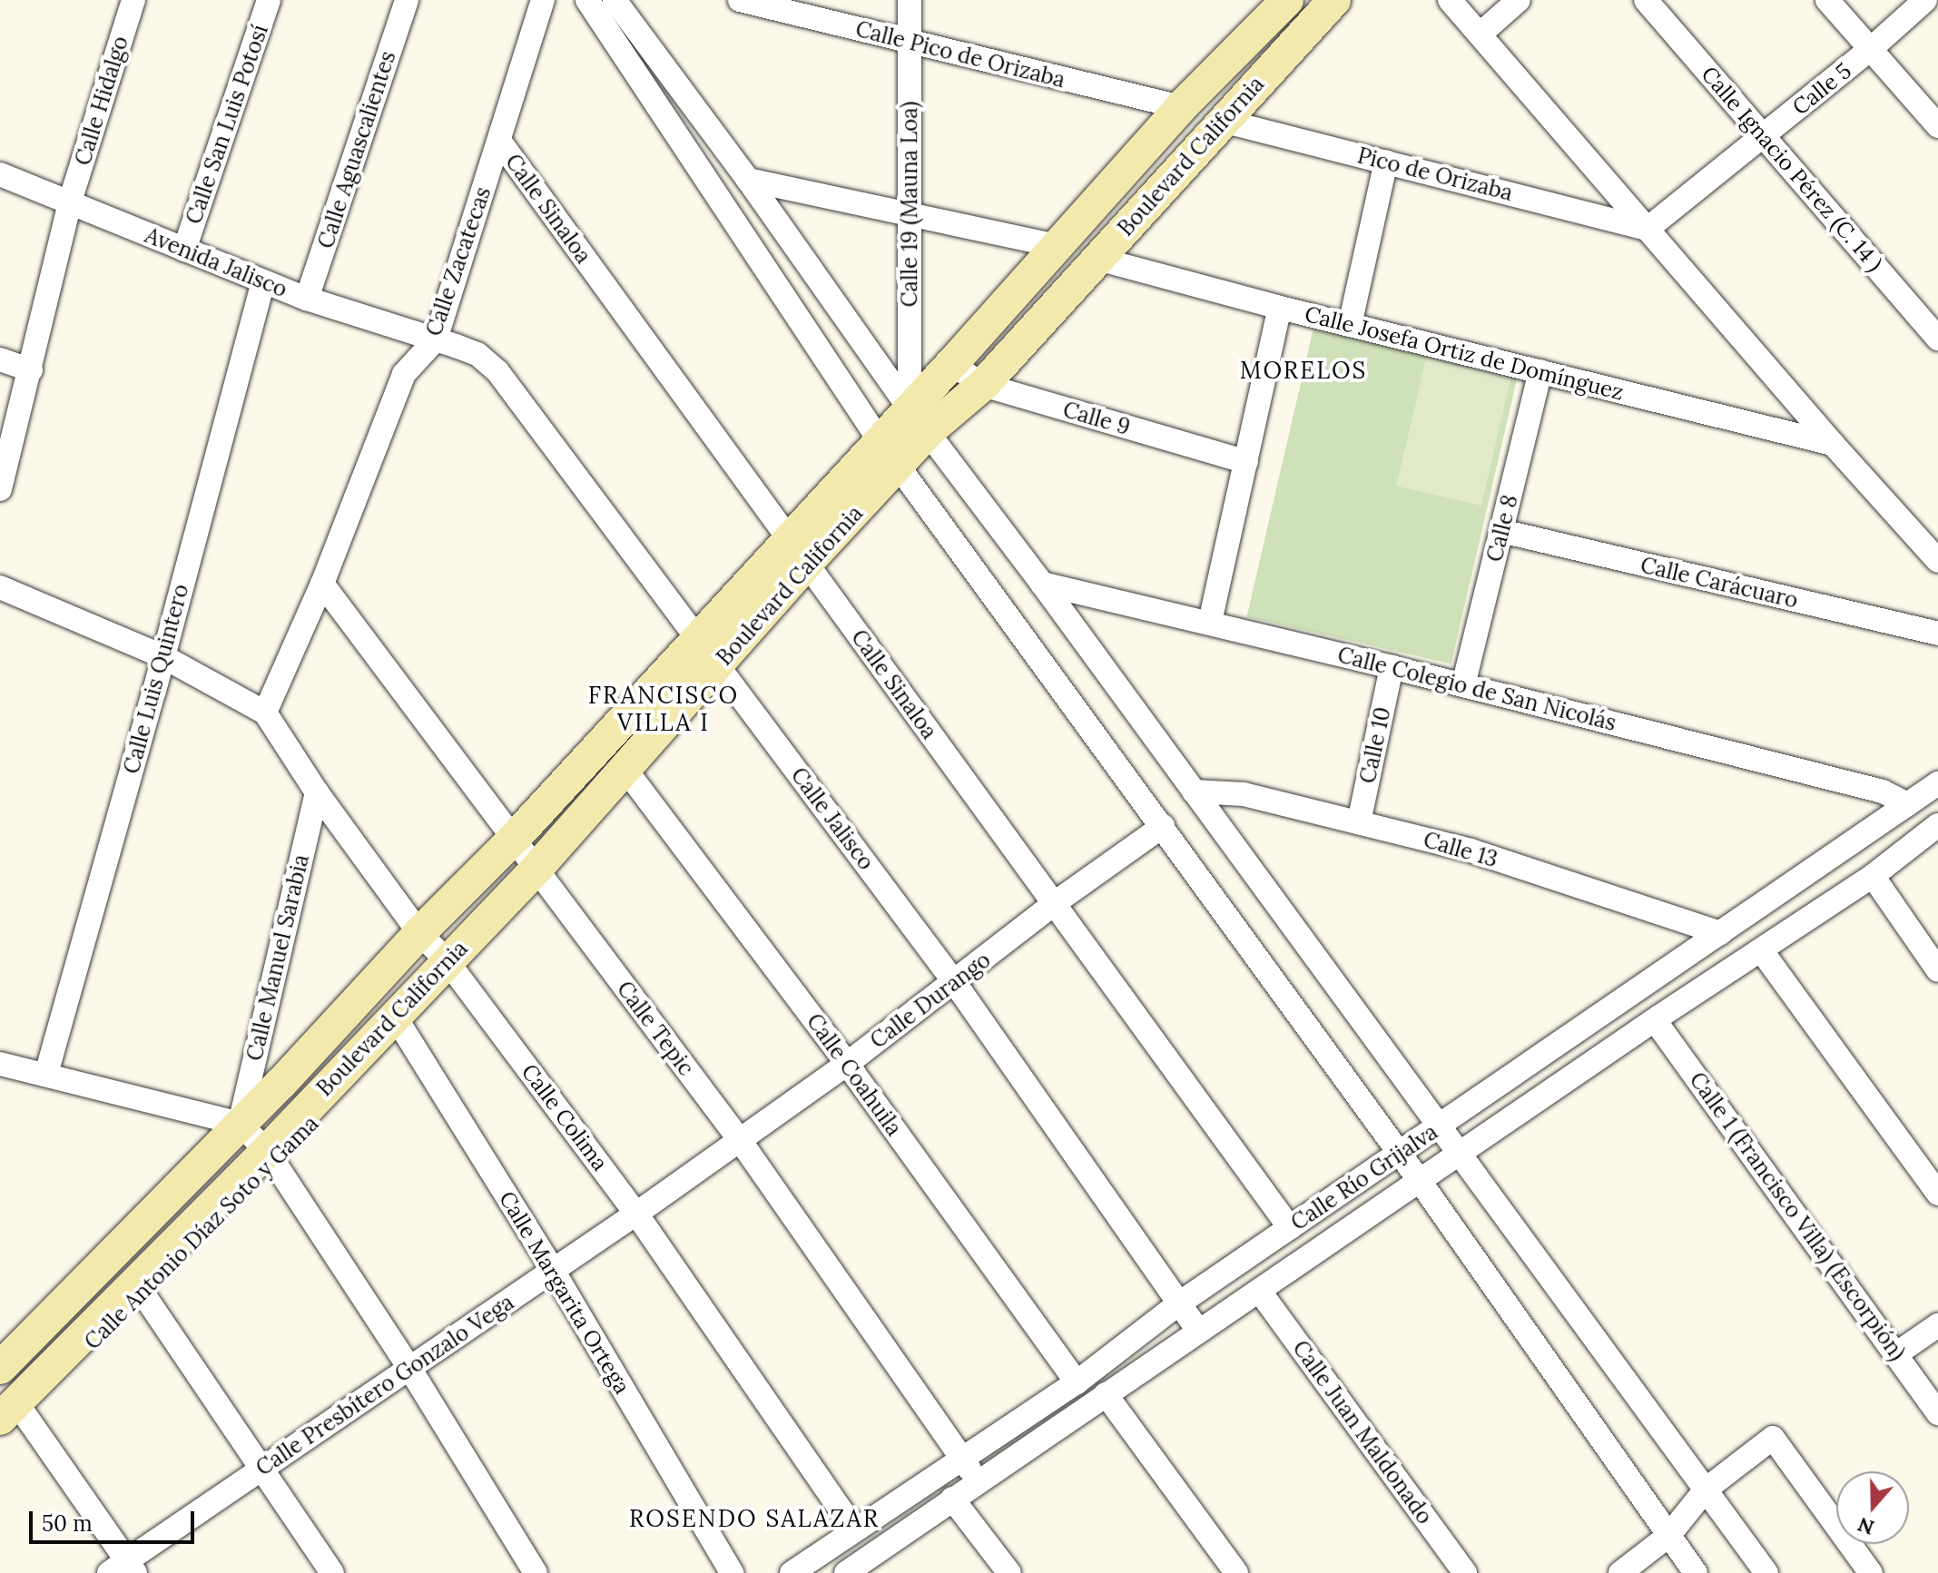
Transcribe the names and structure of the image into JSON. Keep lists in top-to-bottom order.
{
  "streets": {
    "street": [
      "Calle Pico de Orizaba",
      "Calle 5",
      "Calle Hidalgo",
      "Calle San Luis Potosí",
      "Calle Aguascalientes",
      "Boulevard California",
      "Calle Ignacio Pérez (C. 14 )",
      "Pico de Orizaba",
      "Calle 19 (Mauna Loa)",
      "Calle Sinaloa",
      "Calle Zacatecas",
      "Avenida Jalisco",
      "Calle Josefa Ortiz de Domínguez",
      "Calle 9",
      "Calle 8",
      "Calle Carácuaro",
      "Calle Luis Quintero",
      "Calle Colegio de San Nicolás",
      "Calle 10",
      "Calle Jalisco",
      "Calle 13",
      "Calle Manuel Sarabia",
      "Calle Durango",
      "Calle Tepic",
      "Calle Coahuila",
      "Calle Colima",
      "Calle Río Grijalva",
      "Calle 1 (Francisco Villa) (Escorpión)",
      "Calle Margarita Ortega",
      "Calle Presbítero Gonzalo Vega",
      "Calle Juan Maldonado"
    ]
  },
  "crossings": [
    ["Calle Pico de Orizaba", "Boulevard California"],
    ["Calle Pico de Orizaba", "Calle 19 (Mauna Loa)"],
    ["Calle 5", "Calle Ignacio Pérez (C. 14 )"],
    ["Calle 5", "Pico de Orizaba"],
    ["Calle Hidalgo", "Avenida Jalisco"],
    ["Calle San Luis Potosí", "Avenida Jalisco"],
    ["Calle Aguascalientes", "Avenida Jalisco"],
    ["Boulevard California", "Pico de Orizaba"],
    ["Boulevard California", "Calle 19 (Mauna Loa)"],
    ["Boulevard California", "Calle Sinaloa"],
    ["Boulevard California", "Calle Josefa Ortiz de Domínguez"],
    ["Boulevard California", "Calle 9"],
    ["Boulevard California", "Calle Jalisco"],
    ["Boulevard California", "Calle Manuel Sarabia"],
    ["Boulevard California", "Calle Tepic"],
    ["Boulevard California", "Calle Coahuila"],
    ["Boulevard California", "Calle Colima"],
    ["Boulevard California", "Calle Margarita Ortega"],
    ["Calle Sinaloa", "Calle Zacatecas"],
    ["Calle Sinaloa", "Calle Durango"],
    ["Calle Sinaloa", "Calle Río Grijalva"],
    ["Calle Zacatecas", "Avenida Jalisco"],
    ["Calle Zacatecas", "Calle Jalisco"],
    ["Calle Zacatecas", "Calle Tepic"],
    ["Calle Zacatecas", "Calle Colima"],
    ["Avenida Jalisco", "Calle Luis Quintero"],
    ["Avenida Jalisco", "Calle Jalisco"],
    ["Calle Josefa Ortiz de Domínguez", "Calle 8"],
    ["Calle 8", "Calle Carácuaro"],
    ["Calle 8", "Calle Colegio de San Nicolás"],
    ["Calle Colegio de San Nicolás", "Calle 10"],
    ["Calle Colegio de San Nicolás", "Calle Río Grijalva"],
    ["Calle 10", "Calle 13"],
    ["Calle Jalisco", "Calle Durango"],
    ["Calle Jalisco", "Calle Río Grijalva"],
    ["Calle 13", "Calle Río Grijalva"],
    ["Calle Manuel Sarabia", "Calle Colima"],
    ["Calle Durango", "Calle Tepic"],
    ["Calle Durango", "Calle Coahuila"],
    ["Calle Durango", "Calle Colima"],
    ["Calle Durango", "Calle Margarita Ortega"],
    ["Calle Durango", "Calle Presbítero Gonzalo Vega"],
    ["Calle Tepic", "Calle Río Grijalva"],
    ["Calle Coahuila", "Calle Río Grijalva"],
    ["Calle Colima", "Calle Río Grijalva"],
    ["Calle Río Grijalva", "Calle 1 (Francisco Villa) (Escorpión)"],
    ["Calle Río Grijalva", "Calle Juan Maldonado"],
    ["Calle Margarita Ortega", "Calle Presbítero Gonzalo Vega"]
  ],
  "districts": ["MORELOS", "FRANCISCO VILLA I", "ROSENDO SALAZAR"],
  "scale_bar": "50 m",
  "north": "bottom"
}
